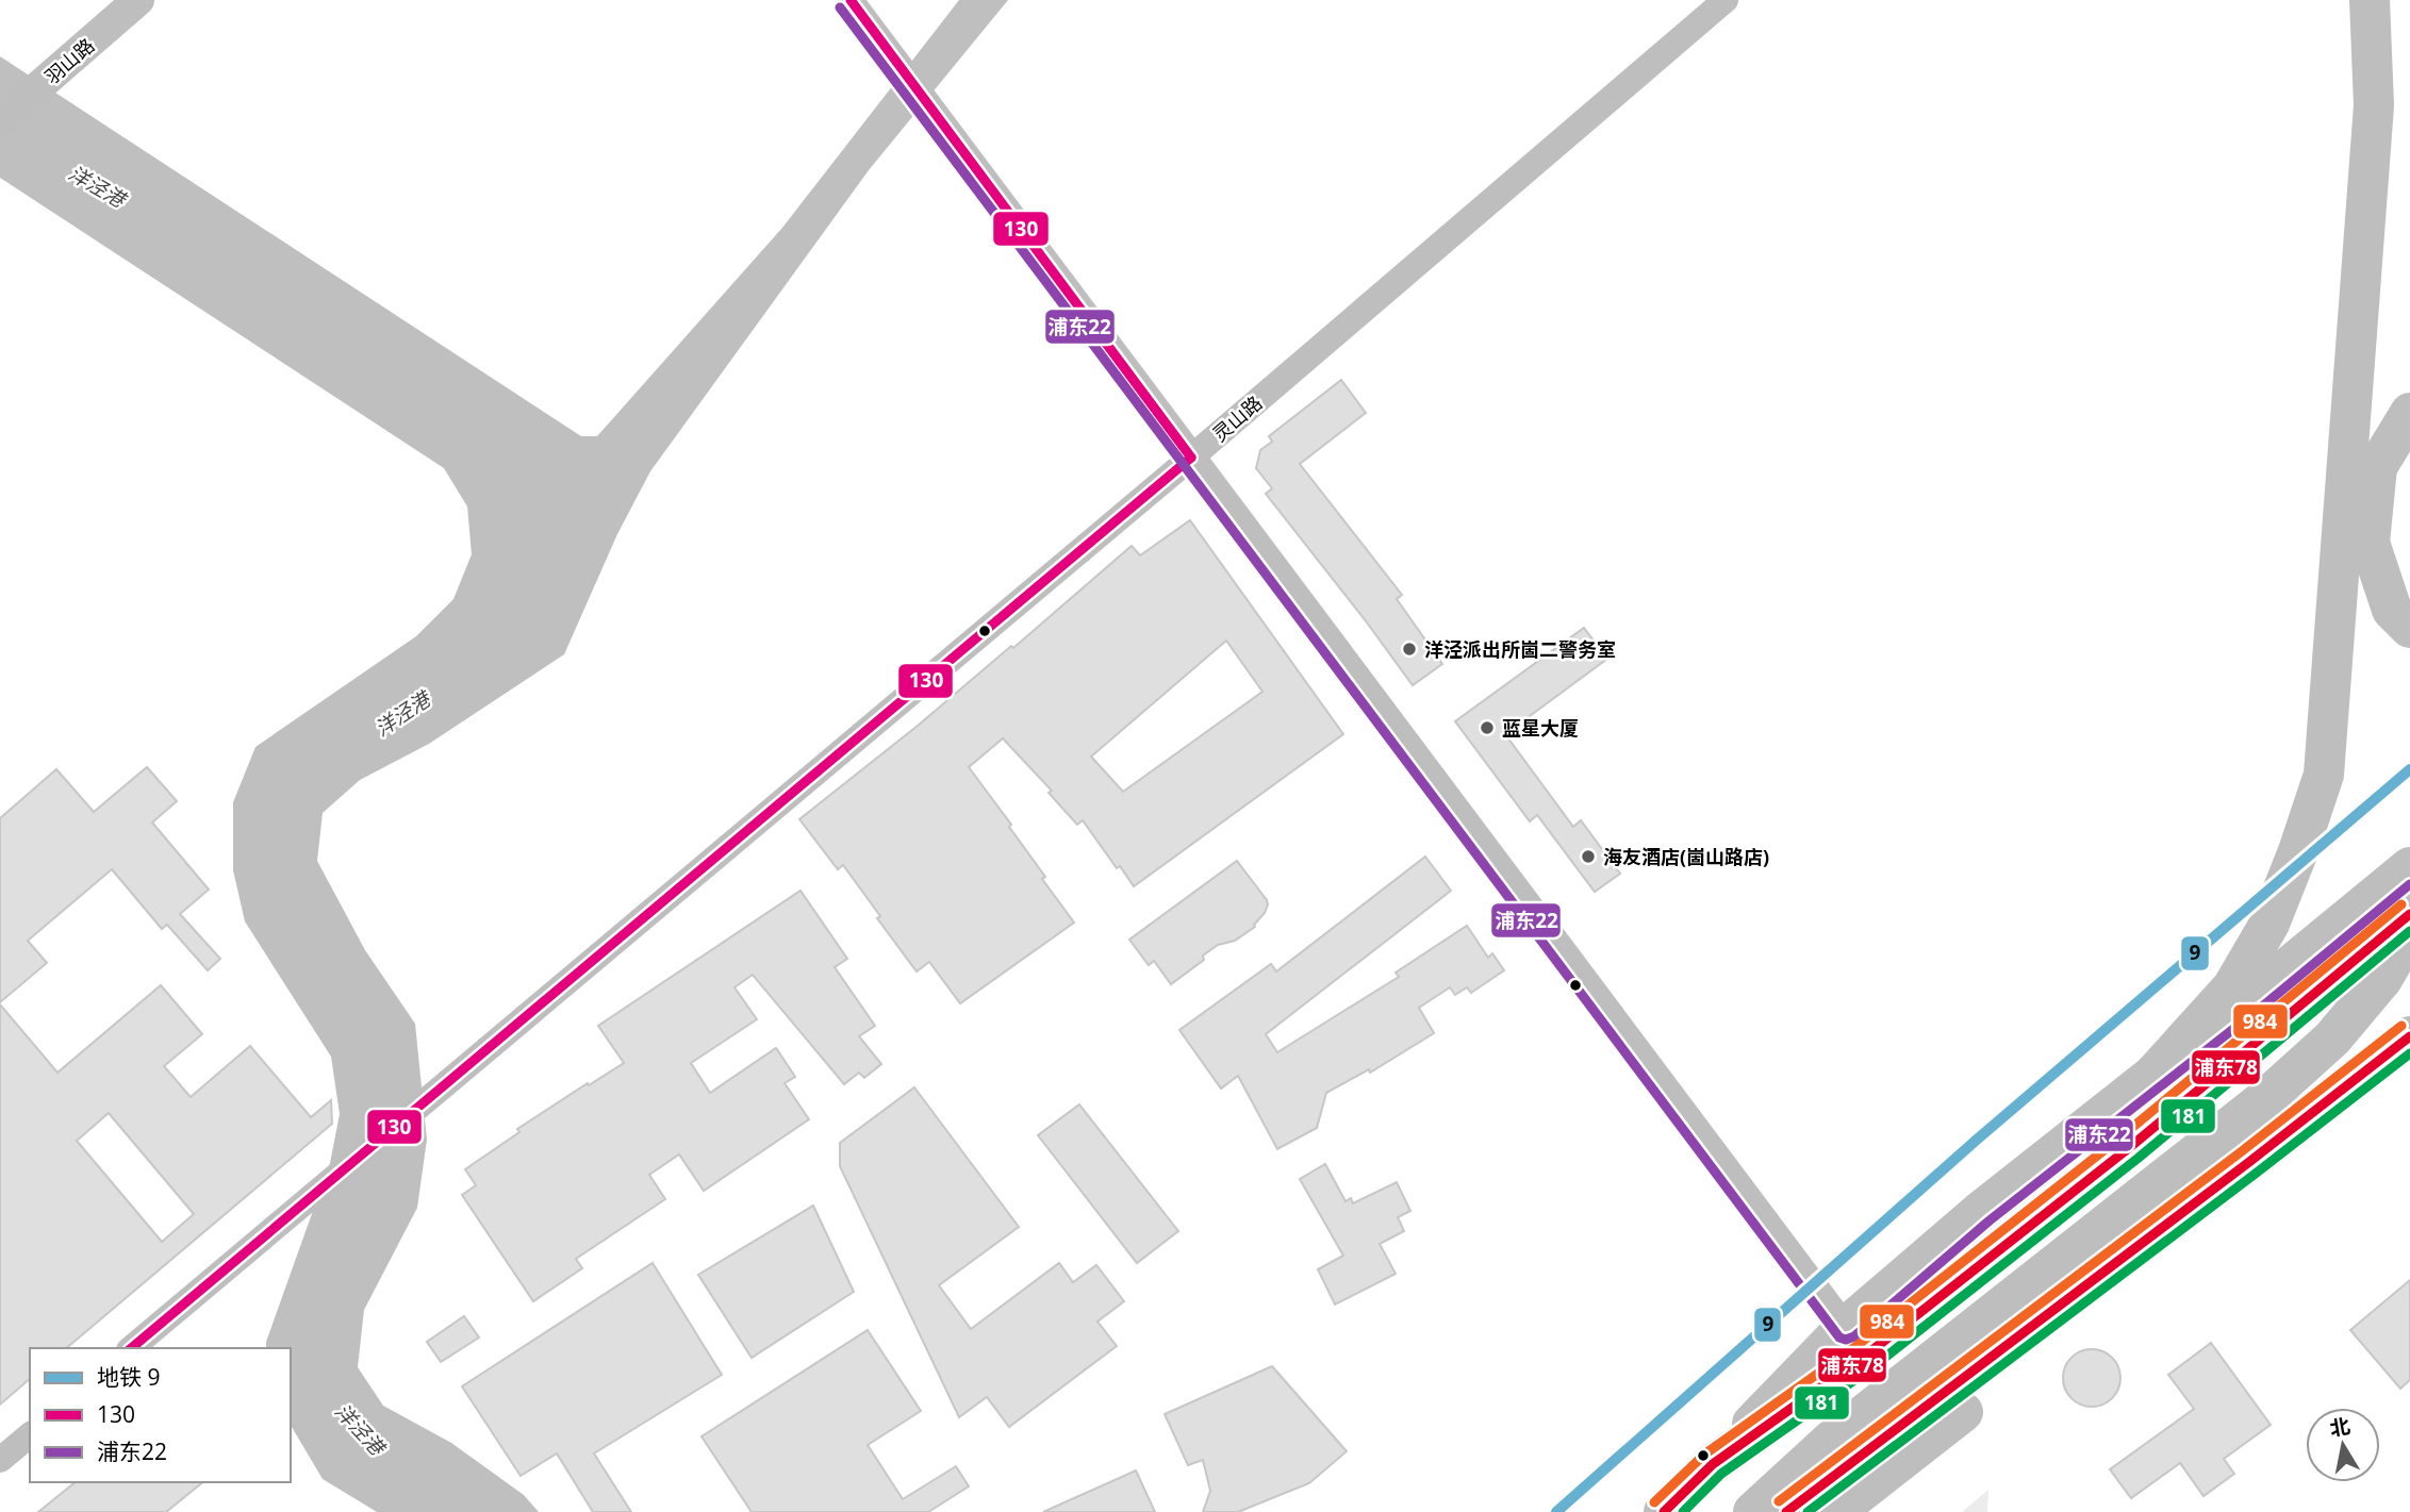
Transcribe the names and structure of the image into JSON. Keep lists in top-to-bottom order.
{
  "streets": {
    "street": ["羽山路", "灵山路"]
  },
  "water": ["洋泾港"],
  "places": ["洋泾派出所崮二警务室", "蓝星大厦", "海友酒店(崮山路店)"],
  "lines": [
    "transit line 130",
    "transit line 浦东22",
    "metro line 9",
    "transit line 984",
    "transit line 浦东78",
    "transit line 181"
  ],
  "legend": ["地铁 9", "130", "浦东22"],
  "north": "top"
}
